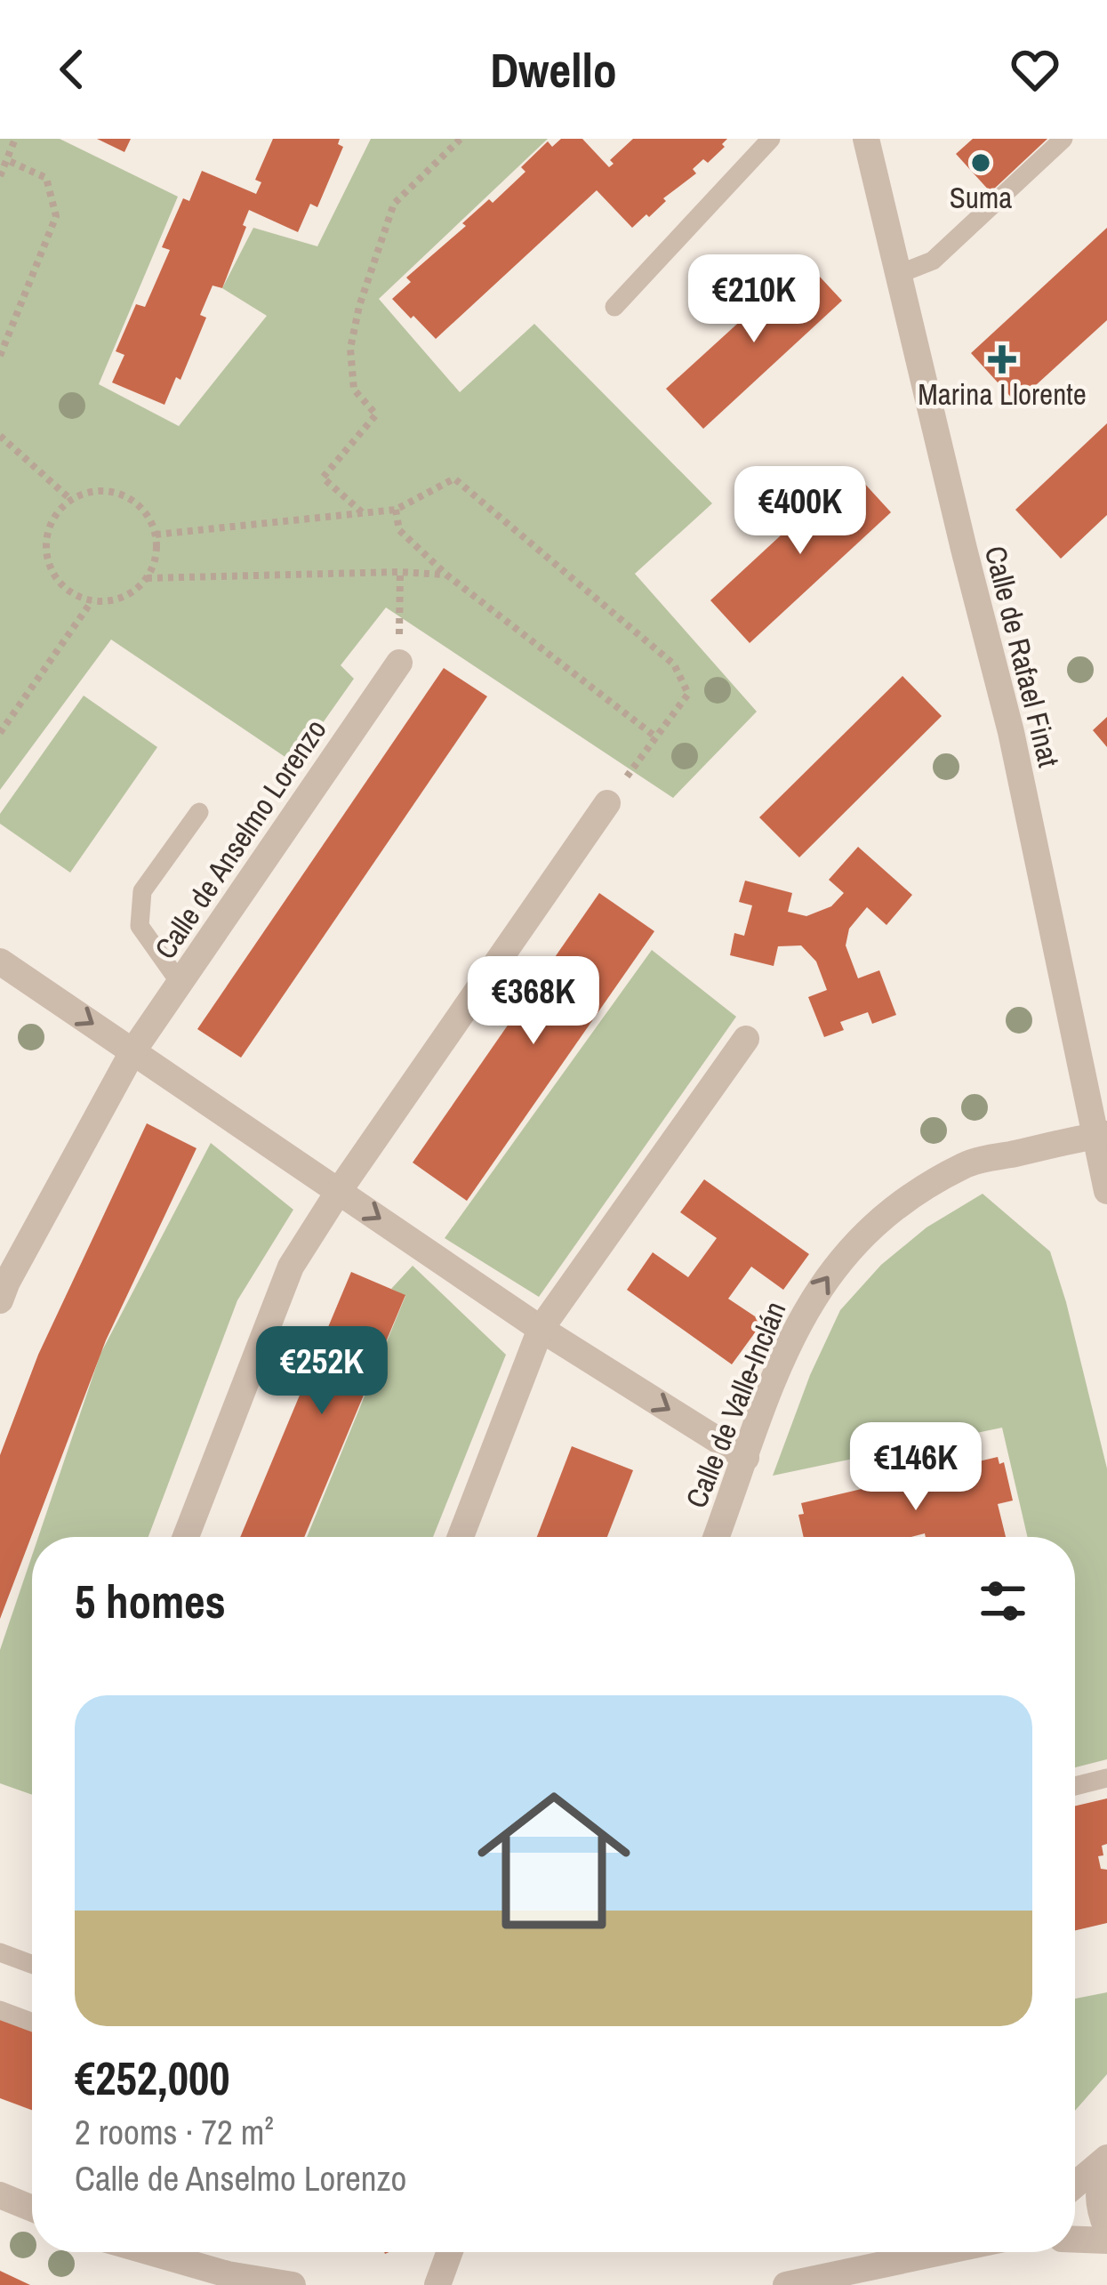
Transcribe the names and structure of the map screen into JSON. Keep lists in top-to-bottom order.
{
  "streets": {
    "street": ["Calle de Rafael Finat", "Calle de Anselmo Lorenzo", "Calle de Valle-Inclán"]
  },
  "crossings": [
    ["Calle de Rafael Finat", "Calle de Valle-Inclán"]
  ],
  "places": {
    "other": ["Suma"],
    "health": ["Marina Llorente"]
  },
  "page": {
    "header": "Dwello",
    "price": [
      "€210K",
      "€400K",
      "€368K",
      "€252K",
      "€146K"
    ],
    "heading": "5 homes",
    "list": [
      {
        "name": "€252,000",
        "note": "2 rooms · 72 m² · Calle de Anselmo Lorenzo"
      }
    ]
  }
}
